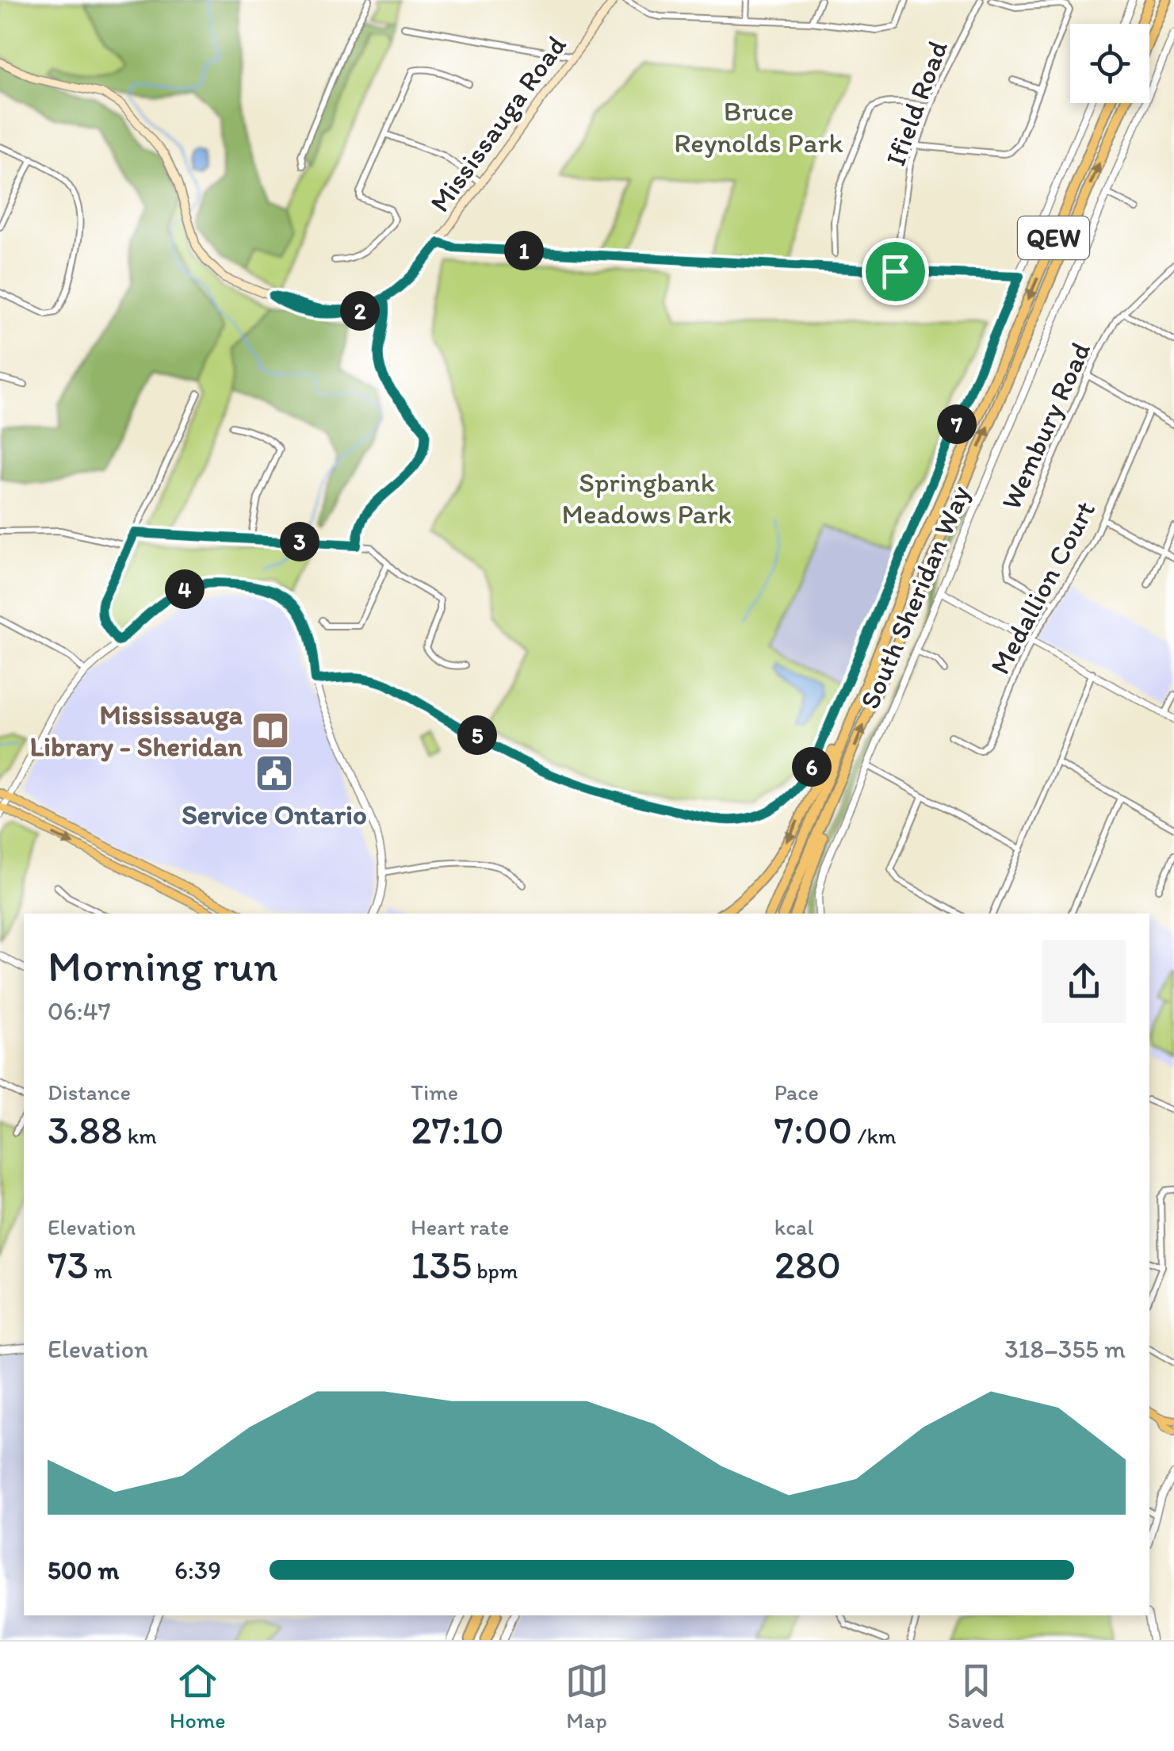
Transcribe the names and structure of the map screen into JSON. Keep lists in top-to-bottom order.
{
  "streets": {
    "highway": ["QEW"],
    "main road": ["Mississauga Road"],
    "street": [
      "Ifield Road",
      "Wembury Road",
      "Medallion Court",
      "South Sheridan Way"
    ]
  },
  "crossings": [
    ["Wembury Road", "Medallion Court"]
  ],
  "parks": ["Bruce Reynolds Park", "Springbank Meadows Park"],
  "places": {
    "library": ["Mississauga Library - Sheridan"],
    "public building": ["Service Ontario"]
  },
  "page": {
    "pins": [
      "1",
      "2",
      "7",
      "3",
      "4",
      "5",
      "6"
    ],
    "heading": ["Morning run", "06:47"],
    "stats": [
      ["Distance", "3.88 km"],
      ["Time", "27:10"],
      ["Pace", "7:00 /km"],
      ["Elevation", "73 m"],
      ["Heart rate", "135 bpm"],
      ["kcal", "280"]
    ],
    "chart": ["Elevation", "318–355 m"],
    "list": [
      {
        "name": "500 m",
        "note": "6:39"
      }
    ],
    "tabs": ["Home", "Map", "Saved"]
  }
}
